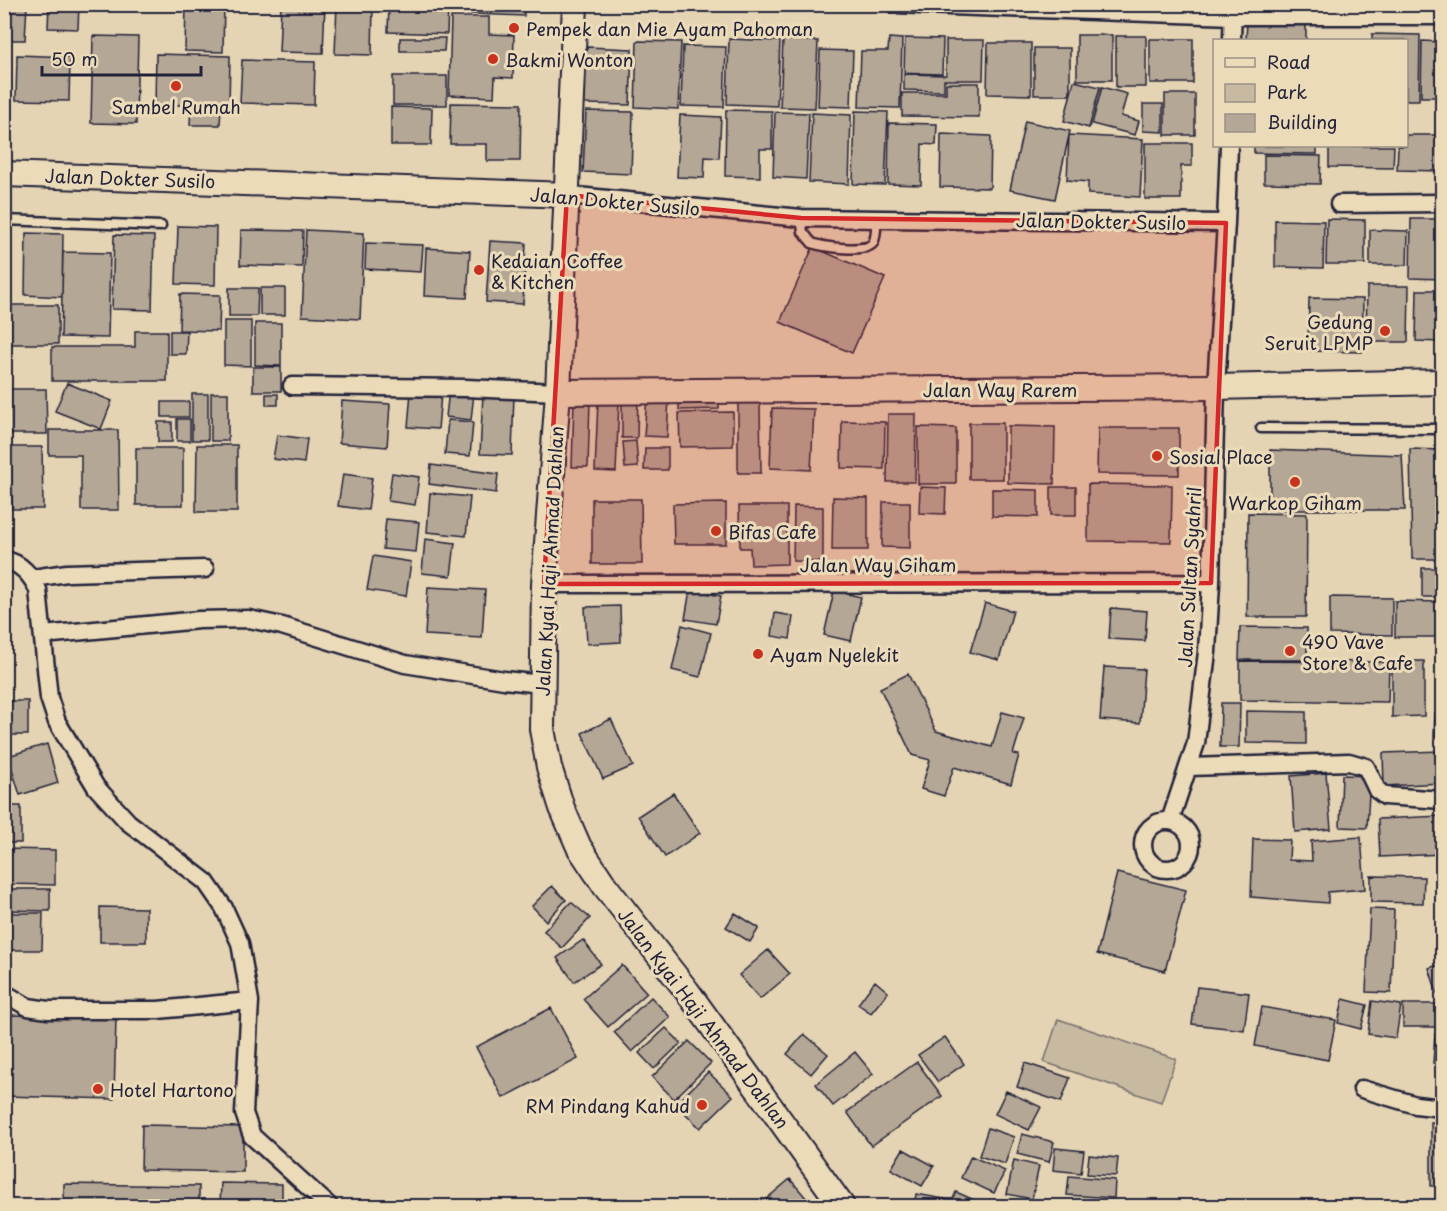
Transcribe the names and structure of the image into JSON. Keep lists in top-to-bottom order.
{
  "streets": {
    "main road": ["Jalan Dokter Susilo", "Jalan Way Rarem", "Jalan Kyai Haji Ahmad Dahlan"],
    "street": ["Jalan Way Giham", "Jalan Sultan Syahril"]
  },
  "crossings": [
    ["Jalan Dokter Susilo", "Jalan Kyai Haji Ahmad Dahlan"],
    ["Jalan Dokter Susilo", "Jalan Sultan Syahril"],
    ["Jalan Way Rarem", "Jalan Kyai Haji Ahmad Dahlan"],
    ["Jalan Way Rarem", "Jalan Sultan Syahril"],
    ["Jalan Kyai Haji Ahmad Dahlan", "Jalan Way Giham"],
    ["Jalan Way Giham", "Jalan Sultan Syahril"]
  ],
  "places": [
    "Pempek dan Mie Ayam Pahoman",
    "Bakmi Wonton",
    "Sambel Rumah",
    "Kedaian Coffee & Kitchen",
    "Gedung Seruit LPMP",
    "Sosial Place",
    "Warkop Giham",
    "Bifas Cafe",
    "490 Vave Store & Cafe",
    "Ayam Nyelekit",
    "Hotel Hartono",
    "RM Pindang Kahud"
  ],
  "legend": ["Road", "Park", "Building"],
  "scale_bar": "50 m"
}
